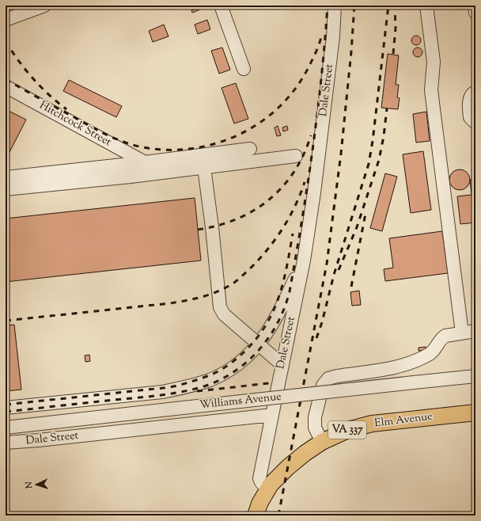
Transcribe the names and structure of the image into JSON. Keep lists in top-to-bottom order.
{
  "streets": {
    "main road": ["Elm Avenue", "VA 337"],
    "street": ["Dale Street", "Hitchcock Street", "Williams Avenue"]
  },
  "north": "left"
}
